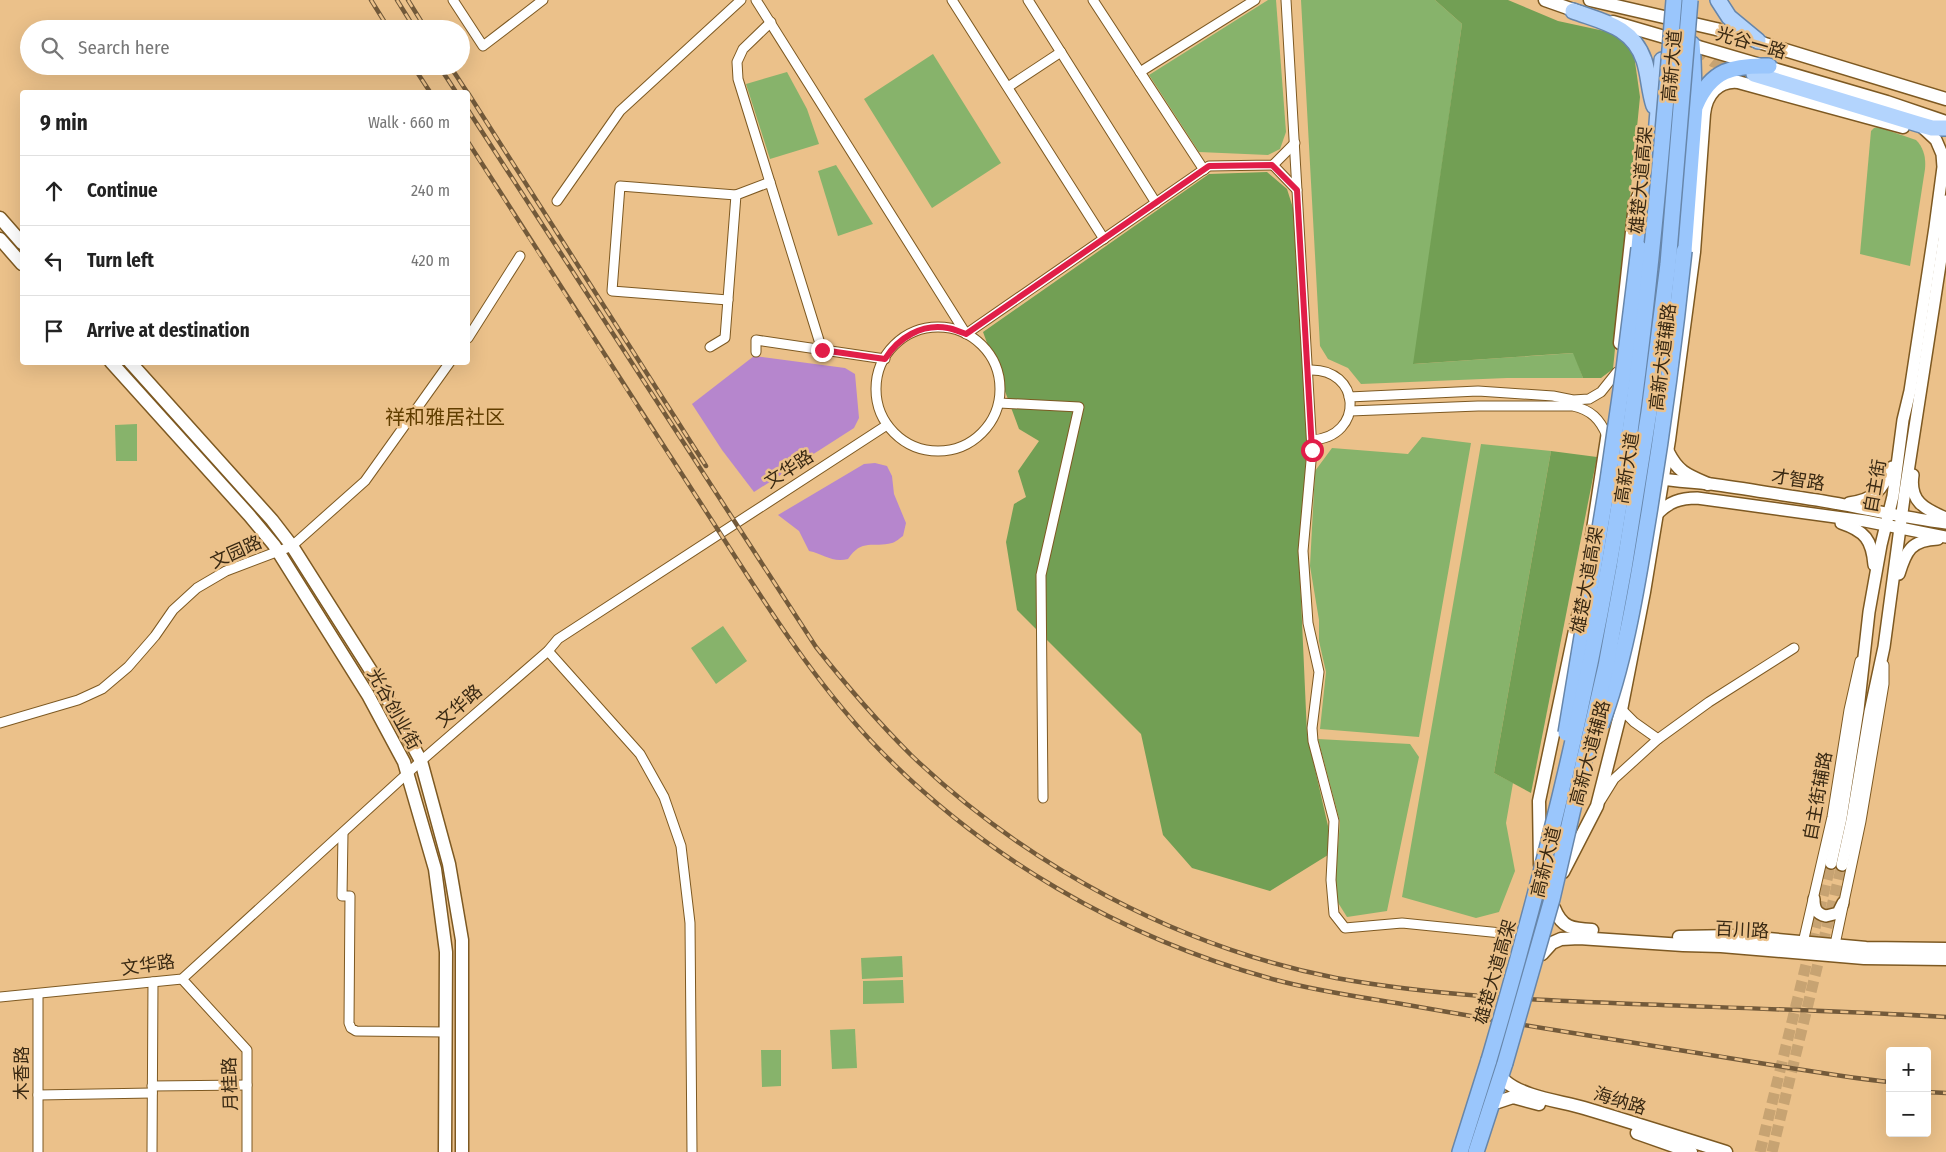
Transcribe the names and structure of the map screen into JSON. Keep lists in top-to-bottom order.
{
  "streets": {
    "highway": ["雄楚大道高架"],
    "main road": [
      "光谷一路",
      "高新大道",
      "高新大道辅路",
      "光谷创业街",
      "百川路",
      "海纳路"
    ],
    "street": [
      "文华路",
      "才智路",
      "自主街",
      "文园路",
      "自主街辅路",
      "木香路",
      "月桂路"
    ]
  },
  "crossings": [
    ["光谷一路", "高新大道"],
    ["高新大道", "高新大道辅路"],
    ["高新大道", "才智路"],
    ["高新大道", "百川路"],
    ["高新大道辅路", "才智路"],
    ["高新大道辅路", "自主街"],
    ["文华路", "光谷创业街"],
    ["文华路", "木香路"],
    ["文华路", "月桂路"],
    ["才智路", "自主街"],
    ["自主街", "自主街辅路"],
    ["文园路", "光谷创业街"],
    ["自主街辅路", "百川路"]
  ],
  "districts": ["祥和雅居社区"],
  "page": {
    "search": "Search here",
    "heading": ["9 min", "Walk · 660 m"],
    "list": [
      ["Continue", "240 m"],
      ["Turn left", "420 m"],
      "Arrive at destination"
    ],
    "map_buttons": ["+", "−"]
  }
}
